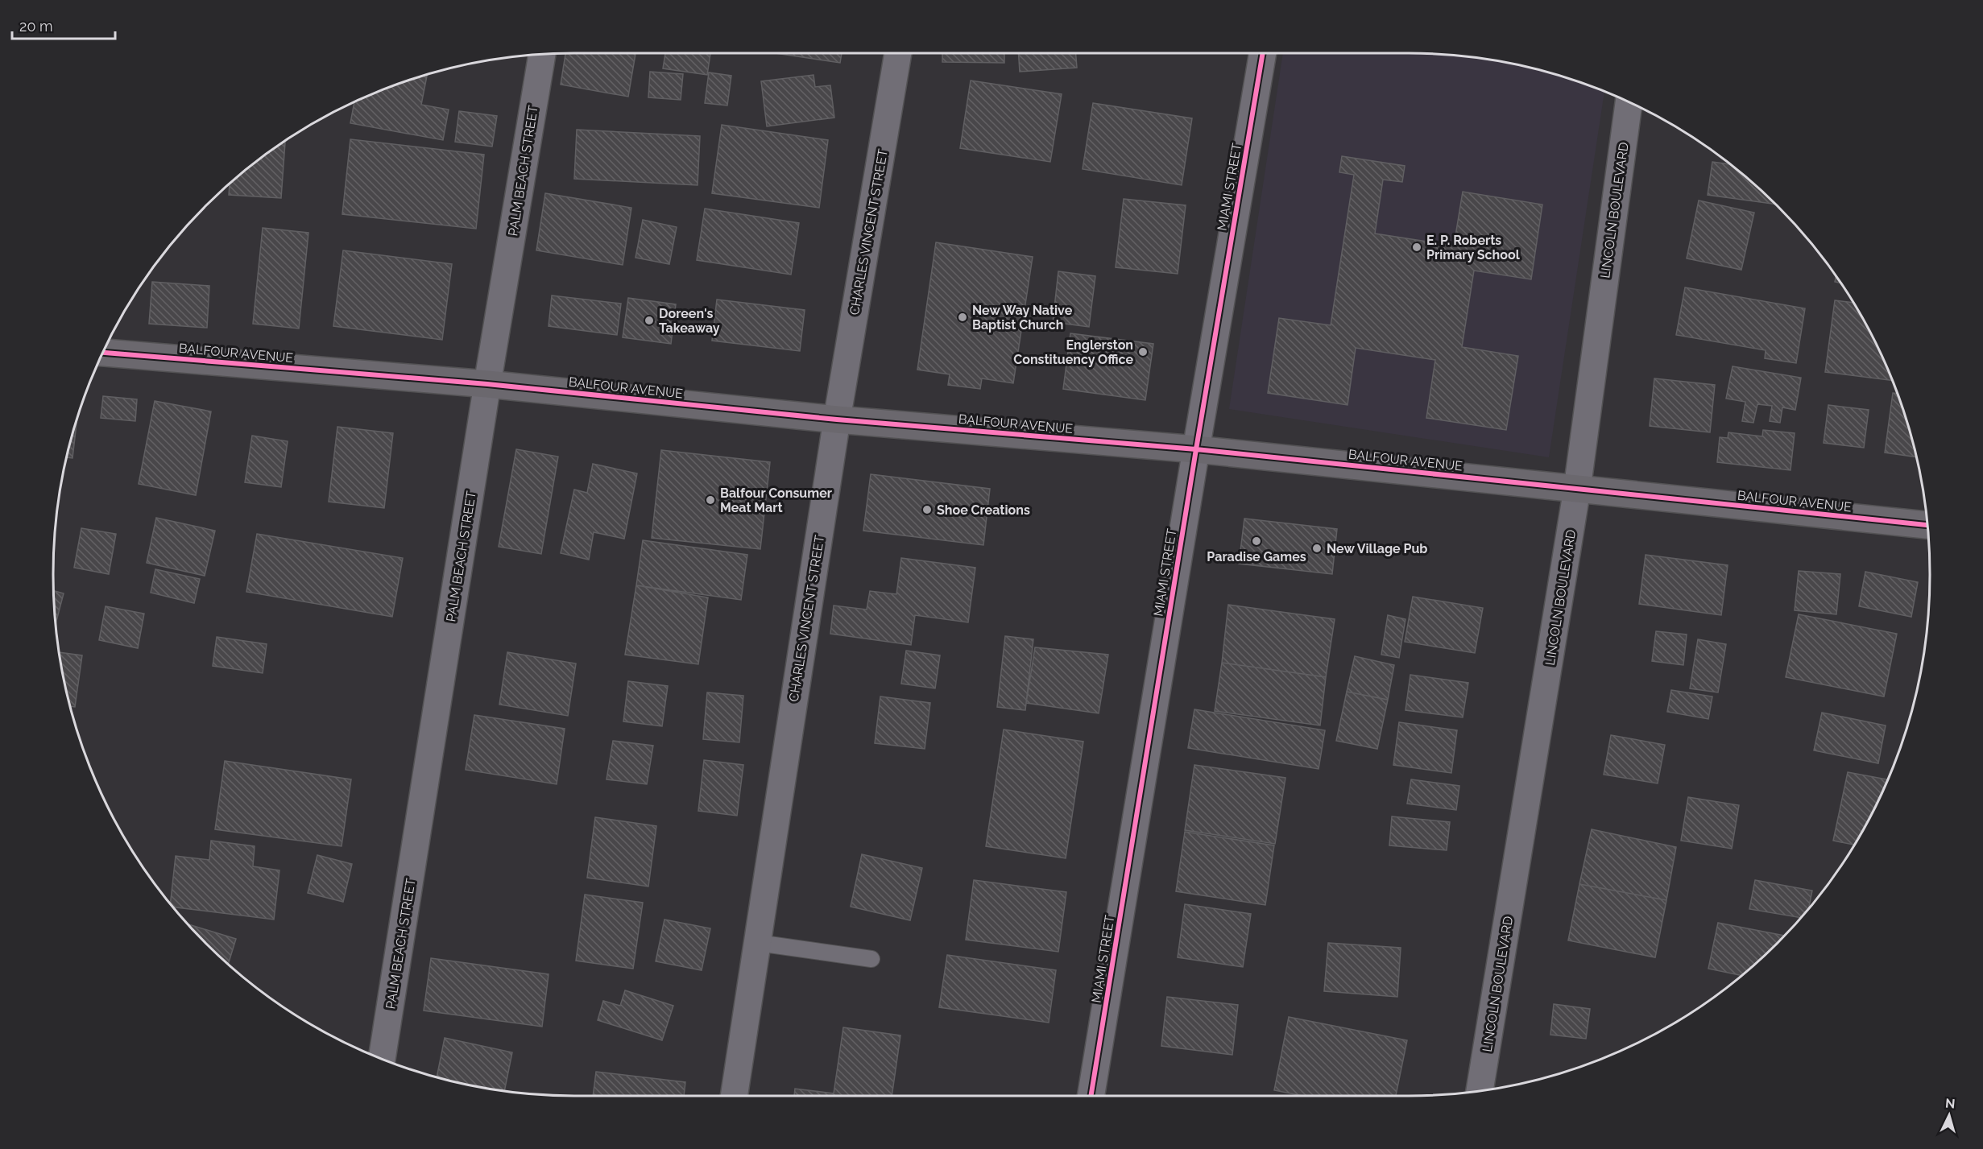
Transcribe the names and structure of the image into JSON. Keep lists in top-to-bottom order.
{
  "streets": {
    "street": [
      "PALM BEACH STREET",
      "MIAMI STREET",
      "LINCOLN BOULEVARD",
      "CHARLES VINCENT STREET",
      "BALFOUR AVENUE"
    ]
  },
  "crossings": [
    ["PALM BEACH STREET", "BALFOUR AVENUE"],
    ["MIAMI STREET", "BALFOUR AVENUE"],
    ["LINCOLN BOULEVARD", "BALFOUR AVENUE"],
    ["CHARLES VINCENT STREET", "BALFOUR AVENUE"]
  ],
  "places": [
    "E. P. Roberts Primary School",
    "New Way Native Baptist Church",
    "Doreen's Takeaway",
    "Englerston Constituency Office",
    "Balfour Consumer Meat Mart",
    "Shoe Creations",
    "Paradise Games",
    "New Village Pub"
  ],
  "scale_bar": "20 m",
  "north": "top"
}
